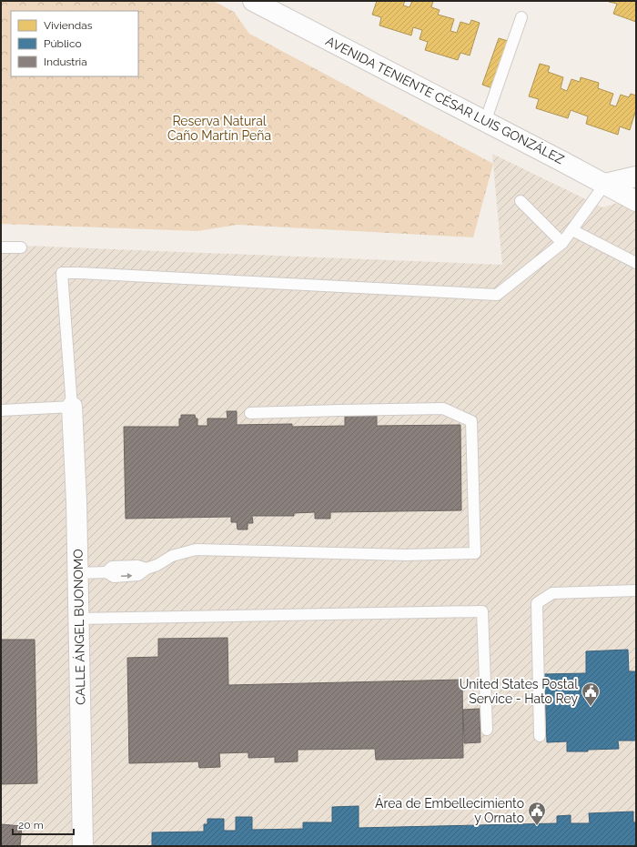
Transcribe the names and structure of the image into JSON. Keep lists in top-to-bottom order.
{
  "streets": {
    "street": ["AVENIDA TENIENTE CÉSAR LUIS GONZÁLEZ", "CALLE ÁNGEL BUONOMO"]
  },
  "parks": ["Reserva Natural Caño Martín Peña"],
  "places": {
    "public building": ["United States Postal Service - Hato Rey", "Área de Embellecimiento y Ornato"]
  },
  "legend": ["Viviendas", "Público", "Industria"],
  "scale_bar": "20 m"
}
